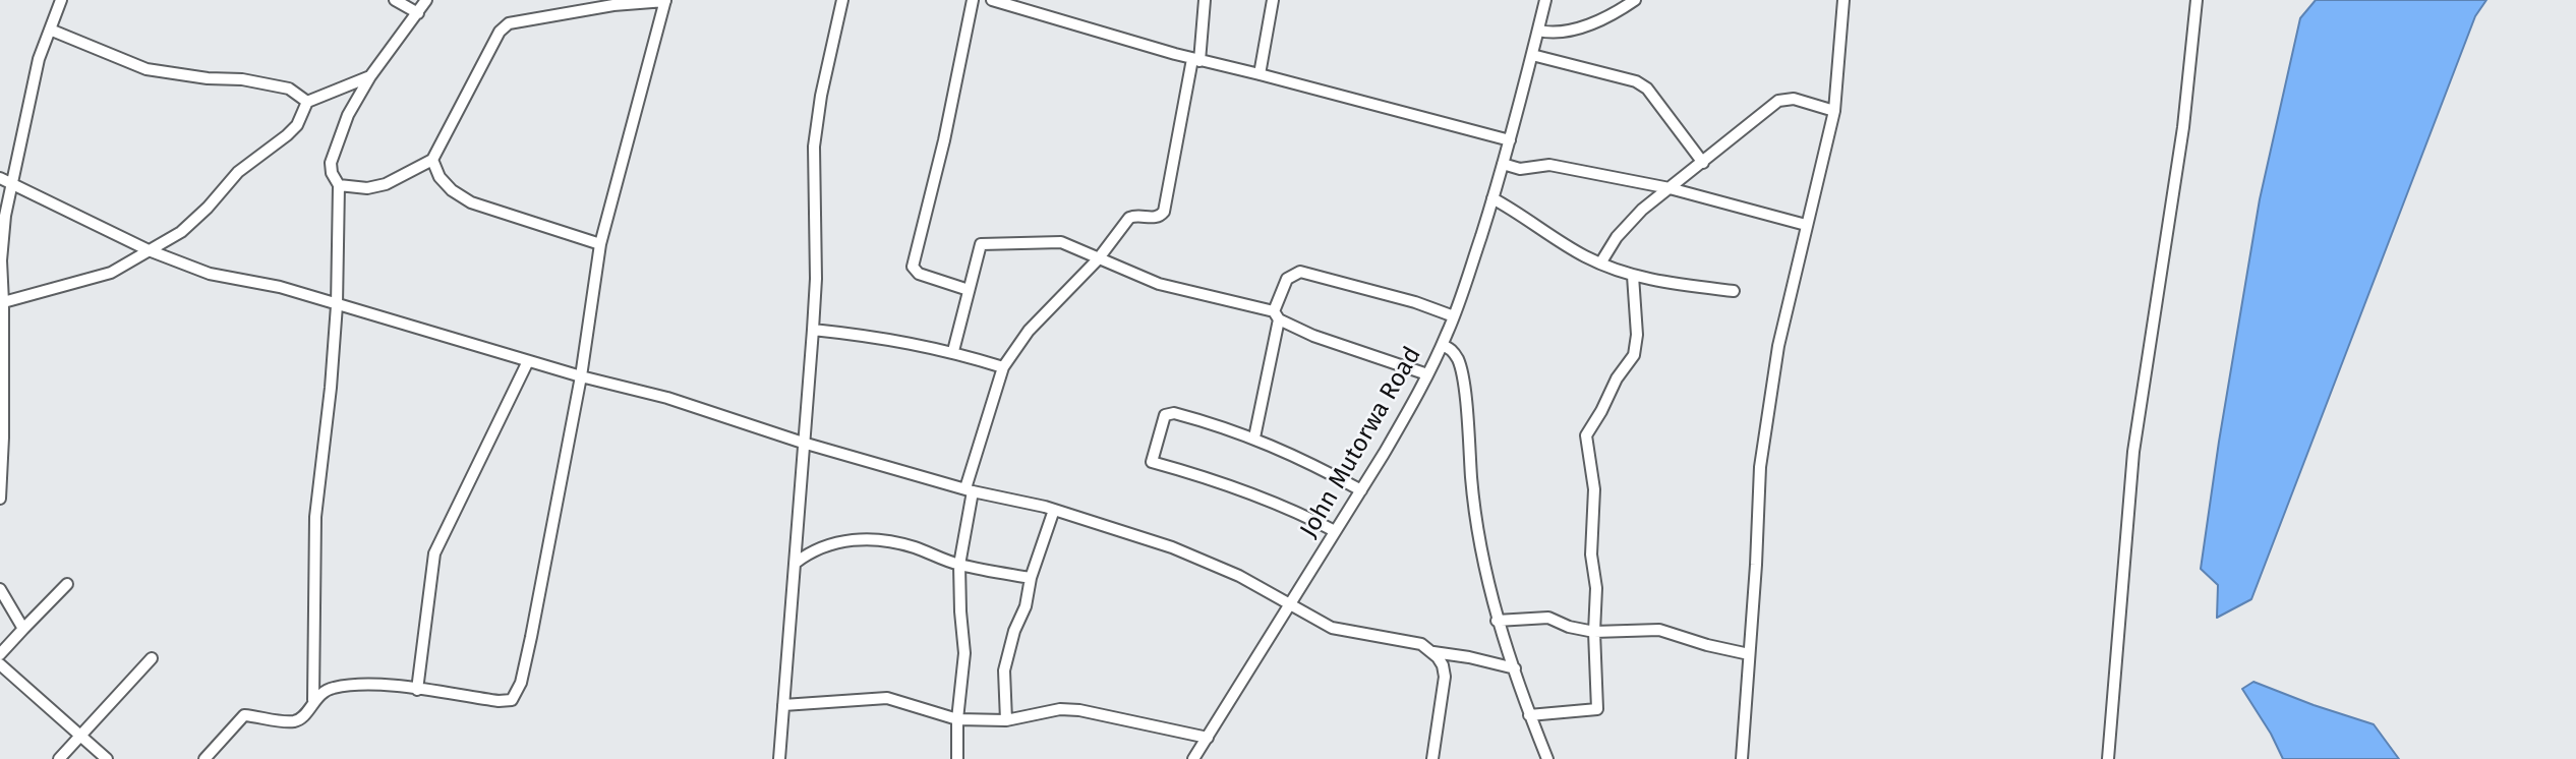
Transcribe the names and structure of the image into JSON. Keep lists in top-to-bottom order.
{
  "streets": {
    "street": ["John Mutorwa Road"]
  }
}
